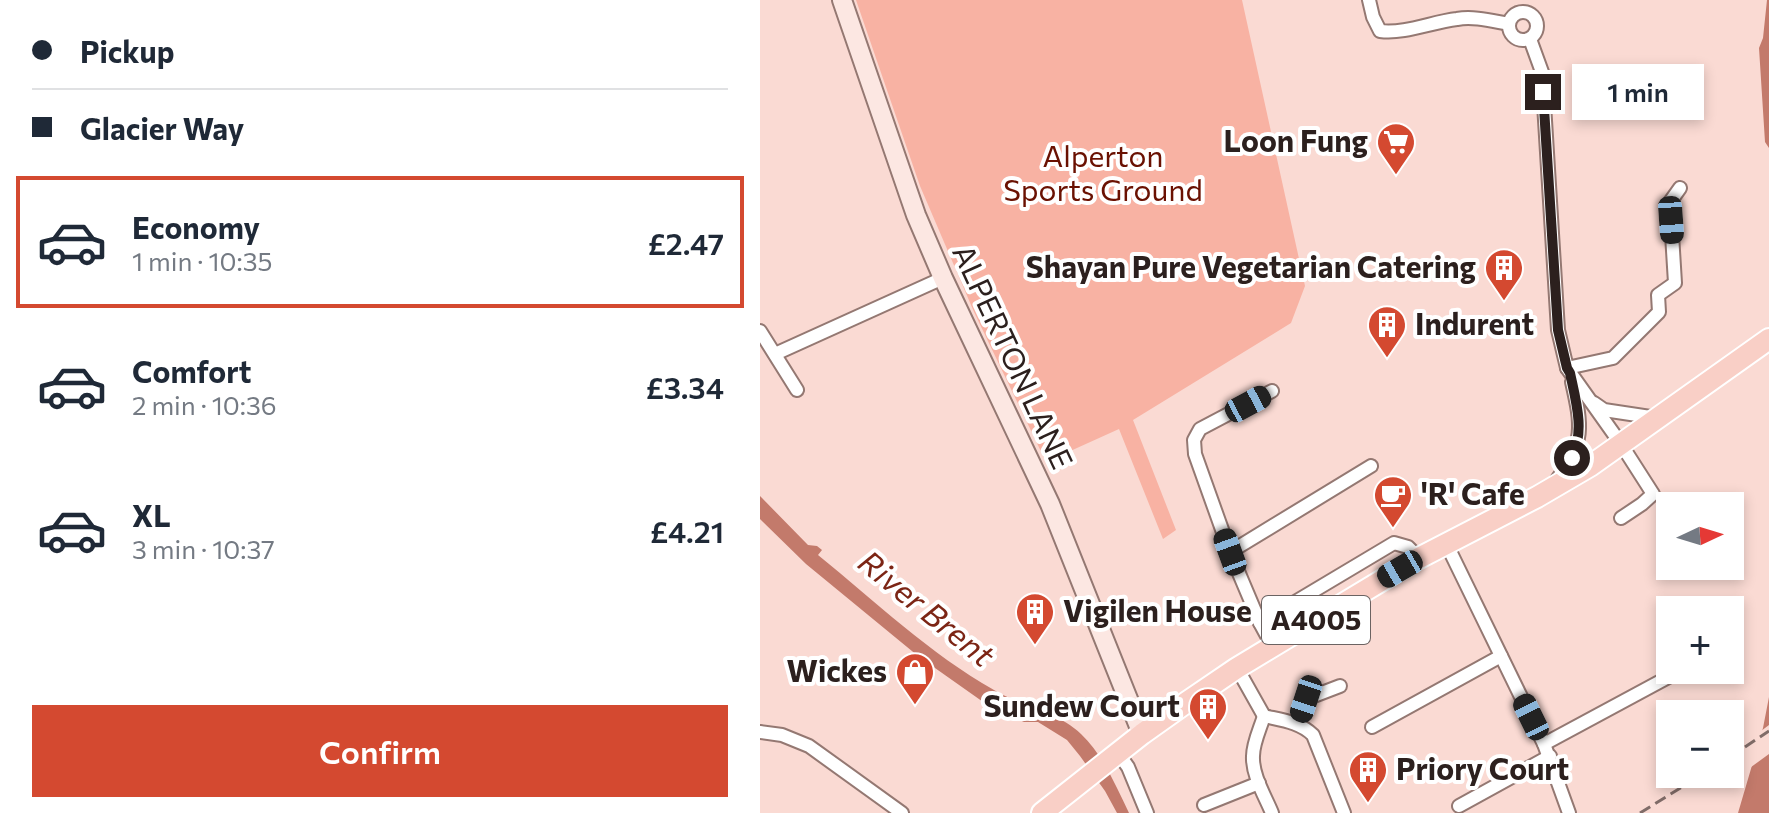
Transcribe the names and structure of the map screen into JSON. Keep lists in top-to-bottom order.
{
  "streets": {
    "main road": ["ALPERTON LANE", "A4005"]
  },
  "crossings": [
    ["ALPERTON LANE", "A4005"]
  ],
  "water": ["River Brent"],
  "parks": ["Alperton Sports Ground"],
  "places": {
    "supermarket": ["Loon Fung"],
    "building": [
      "Shayan Pure Vegetarian Catering",
      "Indurent",
      "Vigilen House",
      "Sundew Court",
      "Priory Court"
    ],
    "cafe": ["'R' Cafe"],
    "shop": ["Wickes"]
  },
  "north": "right",
  "page": {
    "banner": ["Pickup", "Glacier Way"],
    "bubble": "1 min",
    "list": [
      {
        "name": "Economy",
        "note": "1 min · 10:35",
        "value": "£2.47"
      },
      {
        "name": "Comfort",
        "note": "2 min · 10:36",
        "value": "£3.34"
      },
      {
        "name": "XL",
        "note": "3 min · 10:37",
        "value": "£4.21"
      }
    ],
    "map_buttons": ["+", "−"],
    "buttons": "Confirm"
  }
}
